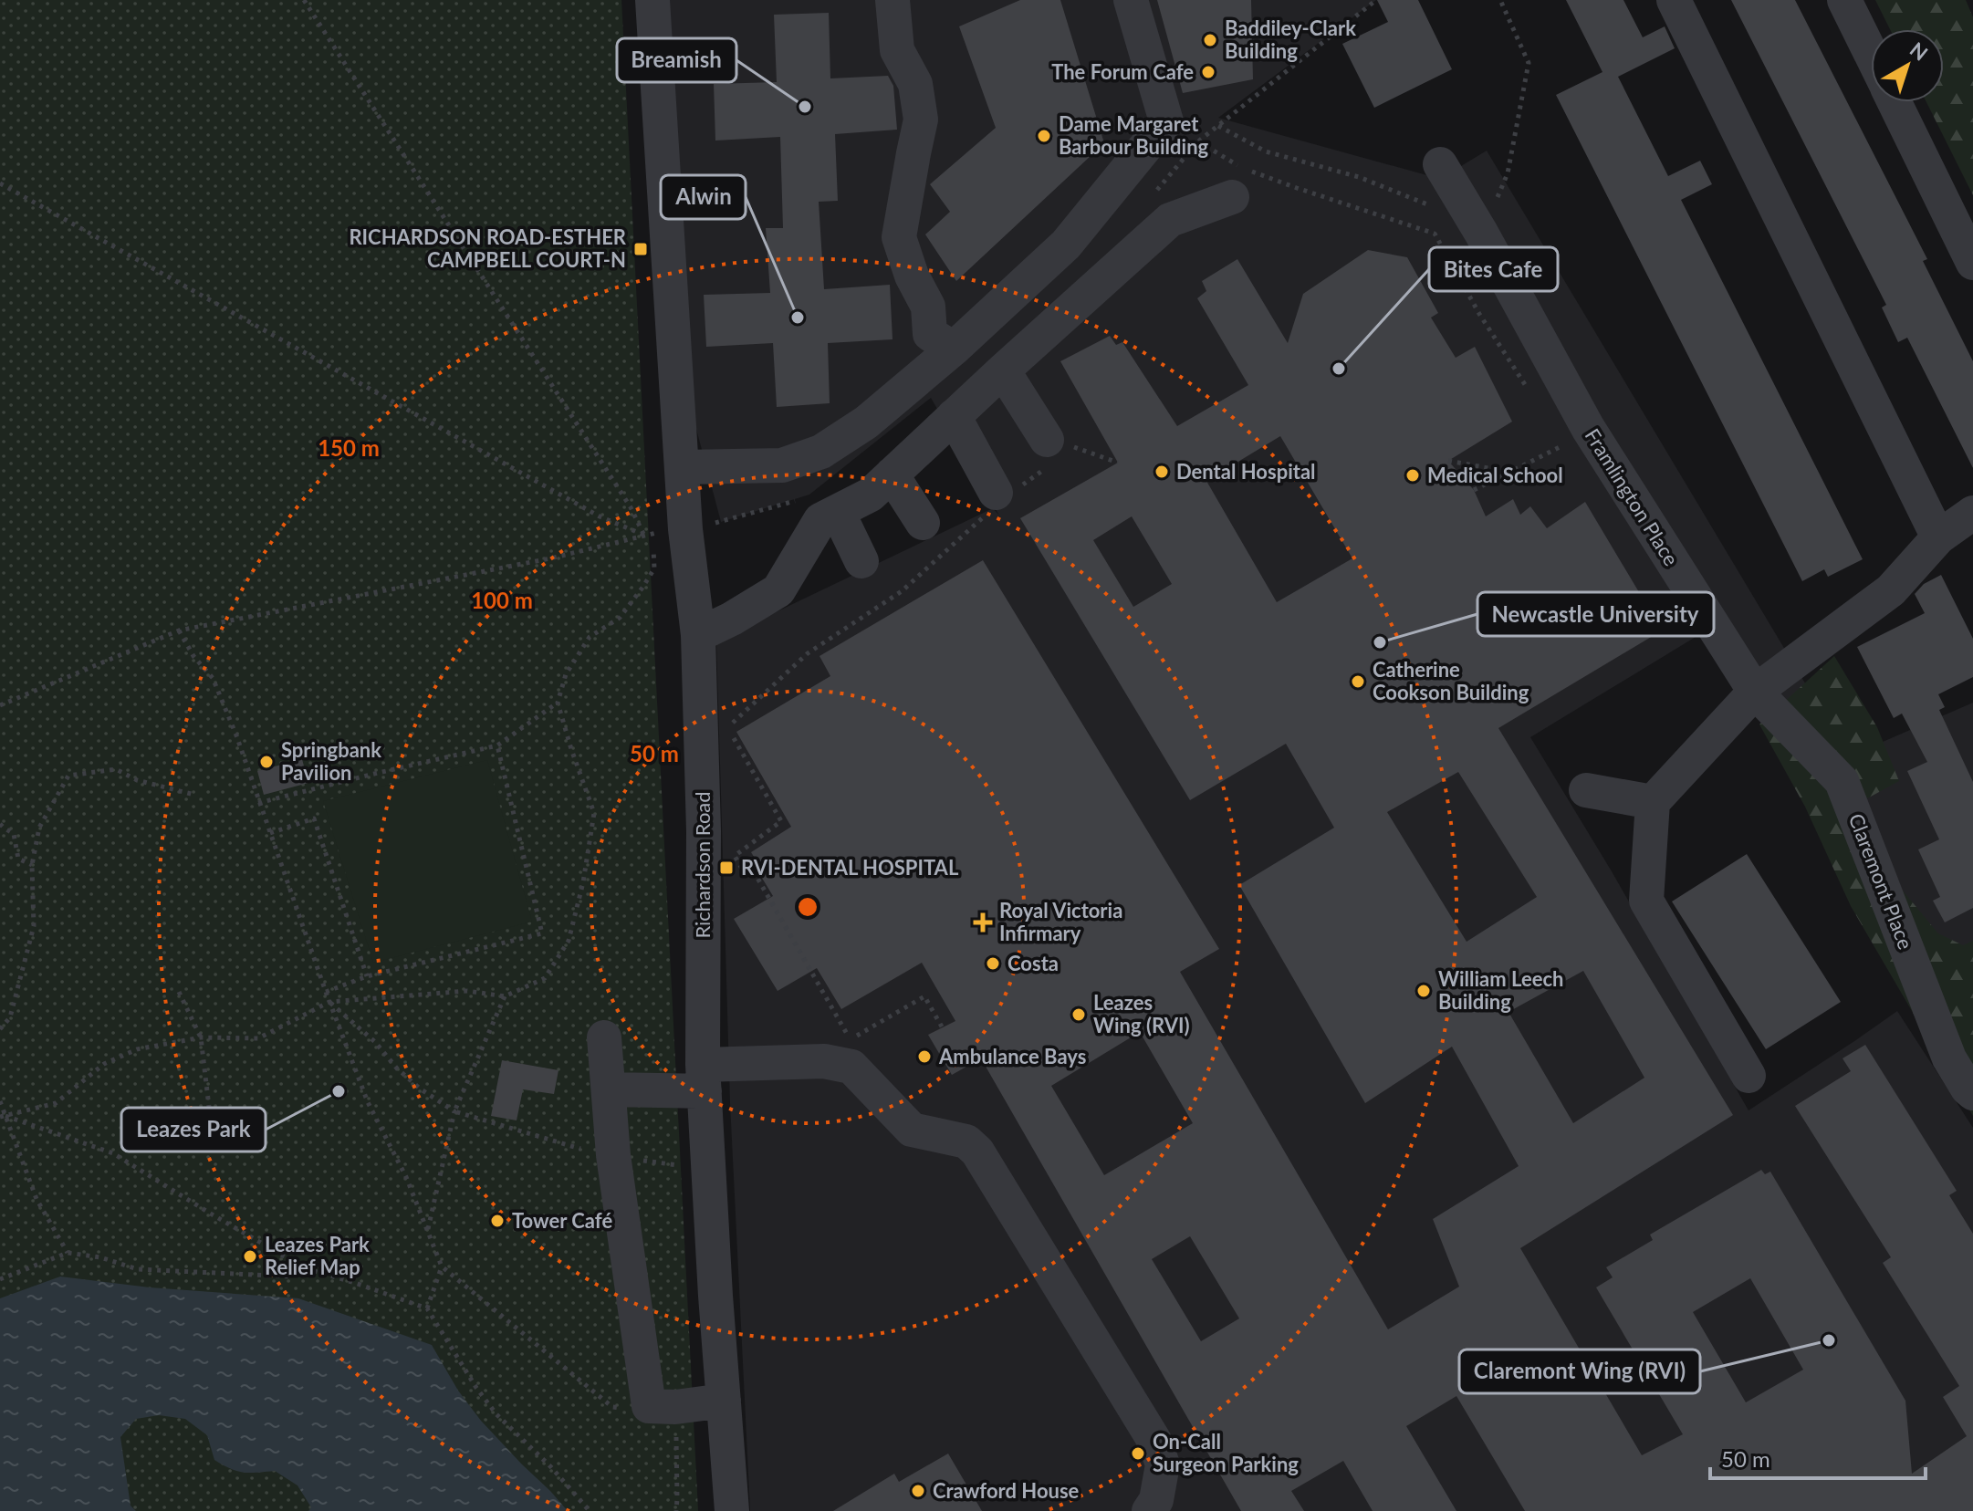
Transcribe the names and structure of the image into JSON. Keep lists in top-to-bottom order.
{
  "streets": {
    "street": ["Framlington Place", "Richardson Road", "Claremont Place"]
  },
  "crossings": [
    ["Framlington Place", "Claremont Place"]
  ],
  "places": {
    "other": [
      "Baddiley-Clark Building",
      "The Forum Cafe",
      "Breamish",
      "Dame Margaret Barbour Building",
      "Alwin",
      "Bites Cafe",
      "Dental Hospital",
      "Medical School",
      "Newcastle University",
      "Catherine Cookson Building",
      "Springbank Pavilion",
      "Costa",
      "William Leech Building",
      "Leazes Wing (RVI)",
      "Ambulance Bays",
      "Leazes Park",
      "Tower Café",
      "Leazes Park Relief Map",
      "Claremont Wing (RVI)",
      "On-Call Surgeon Parking",
      "Crawford House"
    ],
    "transit": ["RICHARDSON ROAD-ESTHER CAMPBELL COURT-N", "RVI-DENTAL HOSPITAL"],
    "health": ["Royal Victoria Infirmary"]
  },
  "scale_bar": "50 m",
  "north": "top right",
  "rings": ["150 m", "100 m", "50 m"]
}
